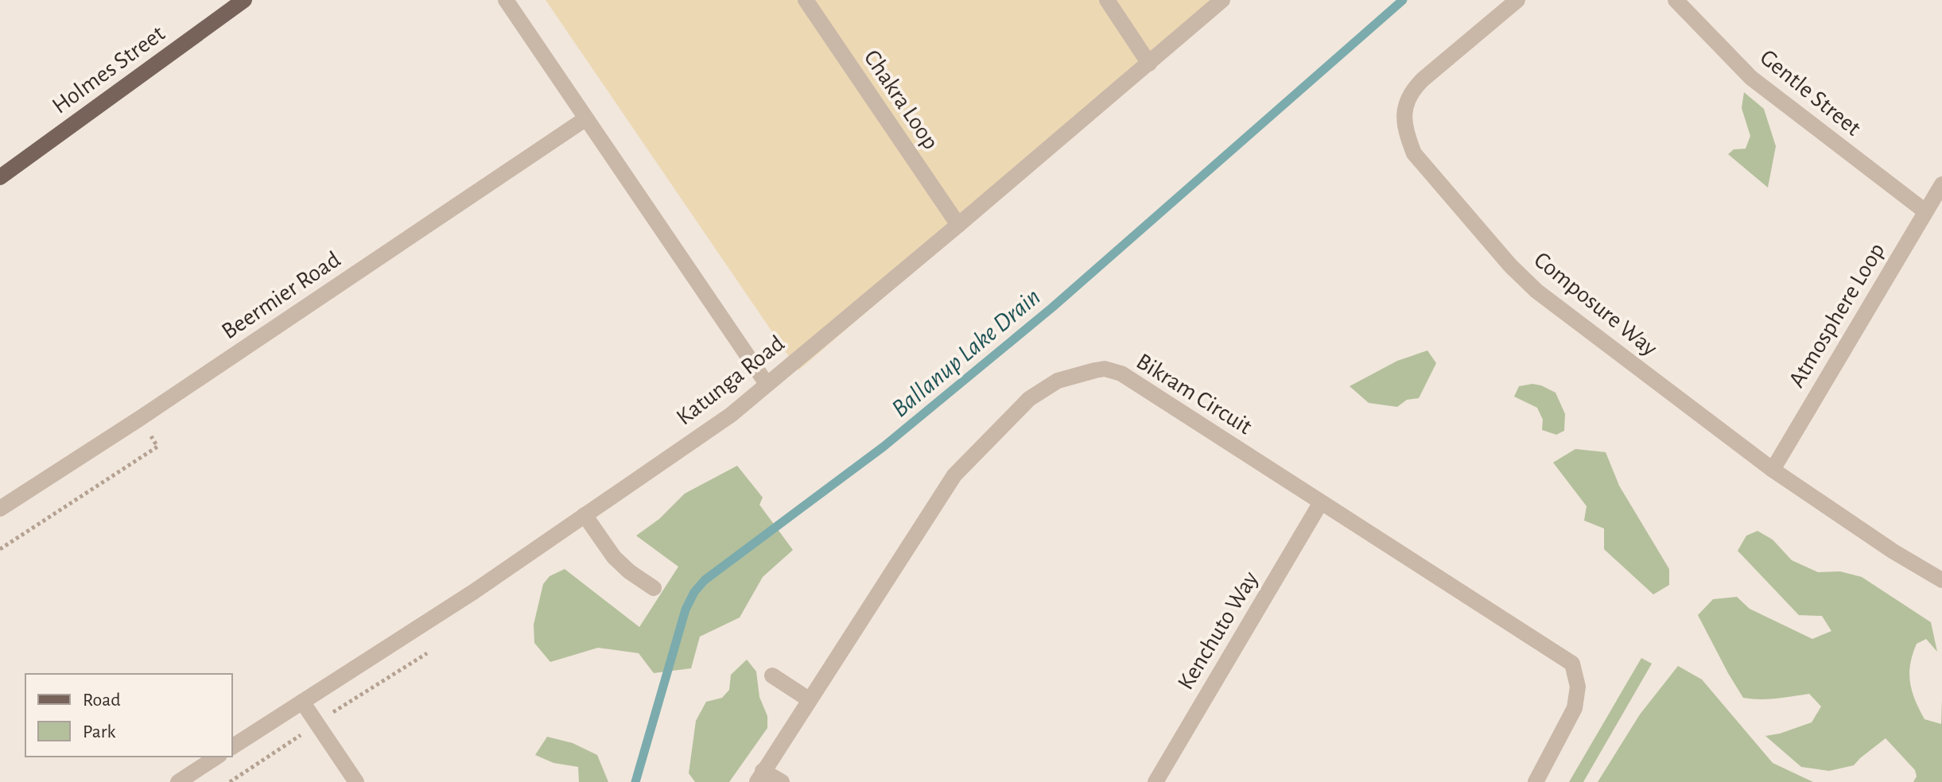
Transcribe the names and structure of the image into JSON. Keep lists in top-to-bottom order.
{
  "streets": {
    "main road": ["Holmes Street"],
    "street": [
      "Gentle Street",
      "Chakra Loop",
      "Beermier Road",
      "Composure Way",
      "Atmosphere Loop",
      "Katunga Road",
      "Bikram Circuit",
      "Kenchuto Way"
    ]
  },
  "crossings": [
    ["Gentle Street", "Atmosphere Loop"],
    ["Chakra Loop", "Katunga Road"],
    ["Composure Way", "Atmosphere Loop"],
    ["Bikram Circuit", "Kenchuto Way"]
  ],
  "water": ["Ballanup Lake Drain"],
  "legend": ["Road", "Park"]
}
